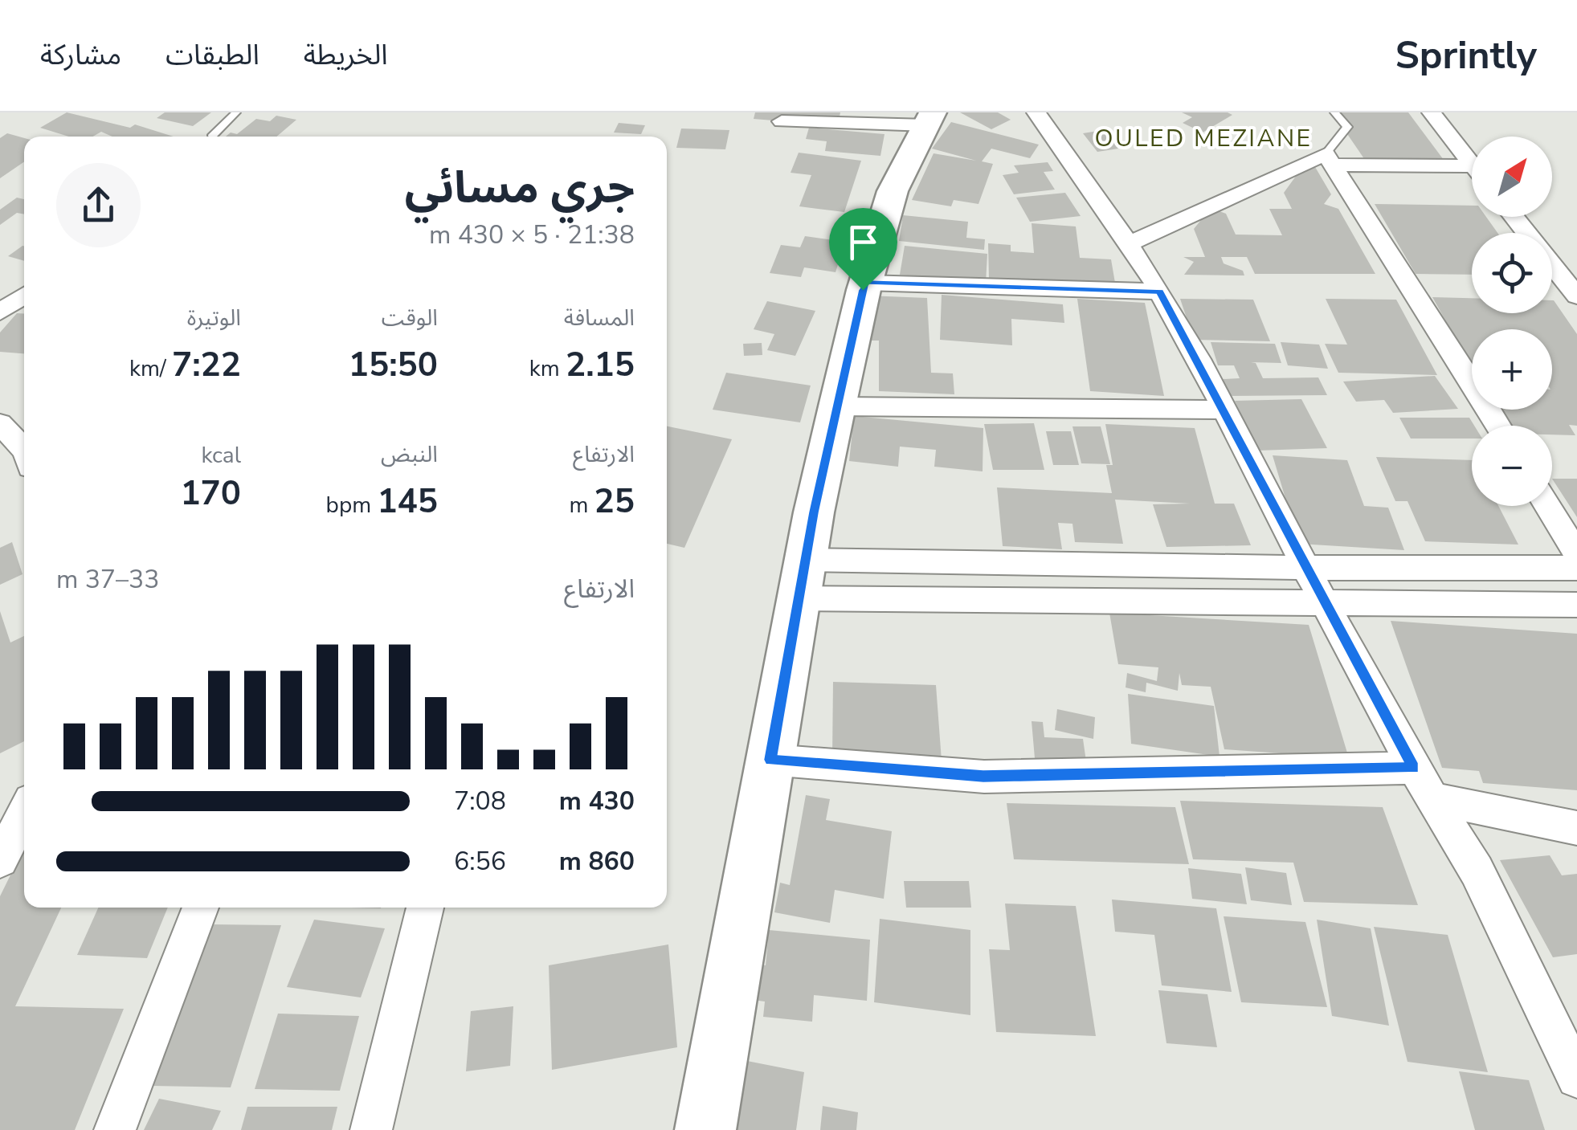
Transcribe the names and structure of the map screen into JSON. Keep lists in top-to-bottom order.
{
  "districts": ["OULED MEZIANE"],
  "north": "top right",
  "page": {
    "header": "Sprintly",
    "nav": ["الخريطة", "الطبقات", "مشاركة"],
    "map_buttons": ["+", "−"],
    "heading": ["جري مسائي", "21:38 · 5 × 430 m"],
    "stats": [
      ["المسافة", "2.15 km"],
      ["الوقت", "15:50"],
      ["الوتيرة", "7:22 /km"],
      ["الارتفاع", "25 m"],
      ["النبض", "145 bpm"],
      ["kcal", "170"]
    ],
    "chart": ["الارتفاع", "33–37 m"],
    "list": [
      {
        "name": "430 m",
        "note": "7:08"
      },
      {
        "name": "860 m",
        "note": "6:56"
      }
    ]
  }
}
